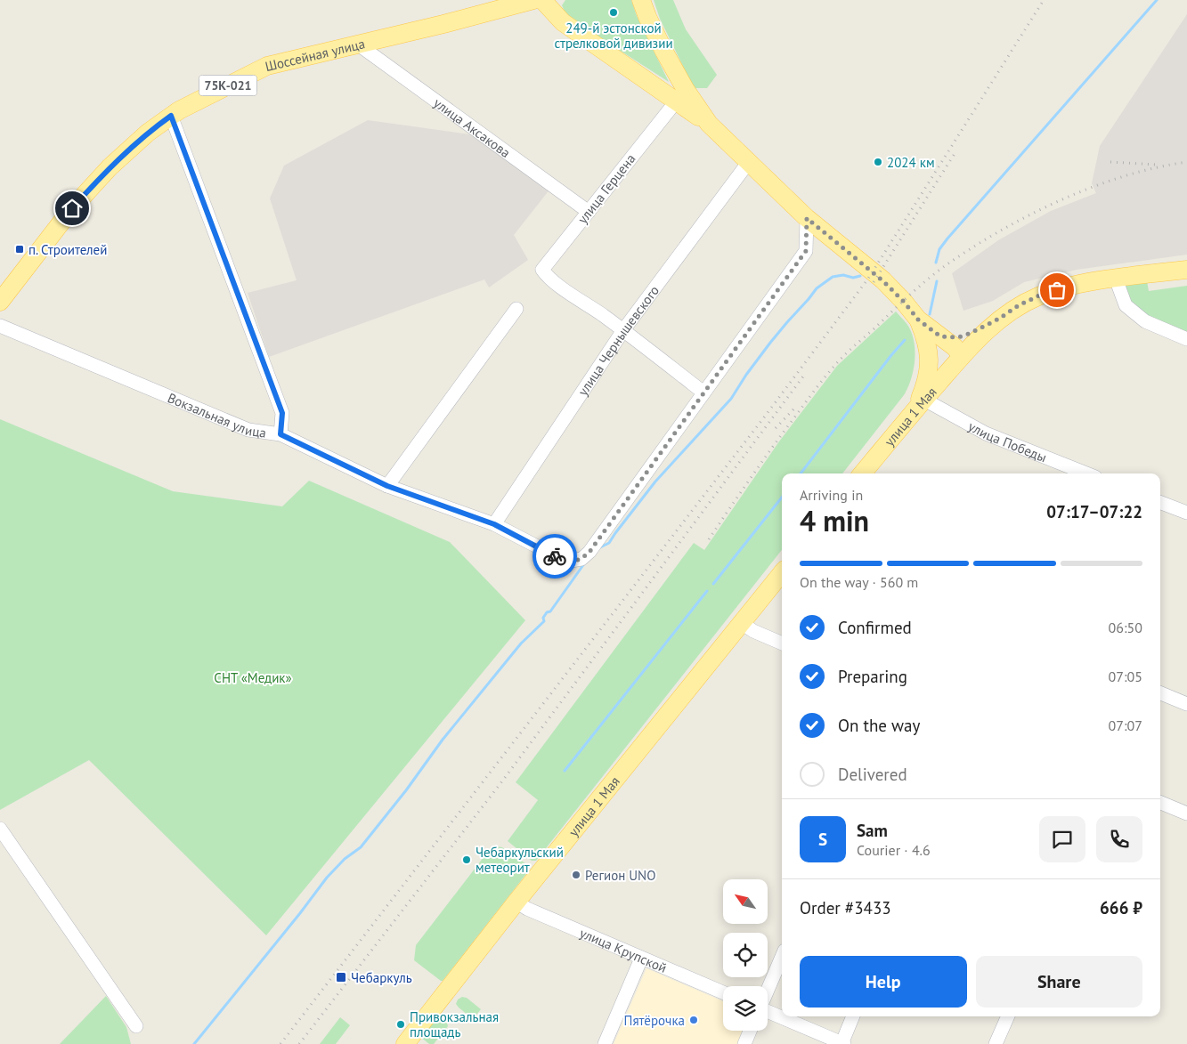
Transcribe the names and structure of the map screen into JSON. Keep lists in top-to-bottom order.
{
  "streets": {
    "main road": ["Шоссейная улица", "75К-021", "улица 1 Мая"],
    "street": [
      "улица Аксакова",
      "улица Герцена",
      "улица Чернышевского",
      "Вокзальная улица",
      "улица Победы",
      "улица Крупской"
    ]
  },
  "crossings": [
    ["Шоссейная улица", "улица Аксакова"],
    ["улица Аксакова", "улица Герцена"],
    ["улица Герцена", "улица Чернышевского"],
    ["улица Чернышевского", "Вокзальная улица"],
    ["улица 1 Мая", "улица Победы"],
    ["улица 1 Мая", "улица Крупской"]
  ],
  "parks": ["СНТ «Медик»"],
  "places": {
    "other": [
      "249-й эстонской стрелковой дивизии",
      "2024 км",
      "Чебаркульский метеорит",
      "Регион UNO",
      "Пятёрочка",
      "Привокзальная площадь"
    ],
    "transit": ["п. Строителей", "Чебаркуль"]
  },
  "north": "top left",
  "page": {
    "heading": ["4 min", "Arriving in", "07:17–07:22"],
    "panel": [
      "Sam",
      "Courier · 4.6",
      "Order #3433",
      "666 ₽"
    ],
    "bar": "On the way · 560 m",
    "list": [
      ["Confirmed", "06:50"],
      ["Preparing", "07:05"],
      ["On the way", "07:07"],
      "Delivered"
    ],
    "round": "S",
    "buttons": ["Help", "Share"]
  }
}
